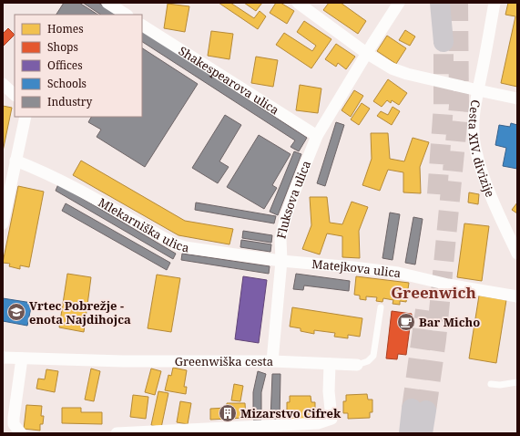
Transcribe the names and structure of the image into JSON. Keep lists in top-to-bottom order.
{
  "streets": {
    "street": [
      "Shakespearova ulica",
      "Cesta XIV. divizije",
      "Fluksova ulica",
      "Mlekarniška ulica",
      "Matejkova ulica",
      "Greenwiška cesta"
    ]
  },
  "crossings": [
    ["Shakespearova ulica", "Fluksova ulica"],
    ["Cesta XIV. divizije", "Fluksova ulica"],
    ["Fluksova ulica", "Mlekarniška ulica"],
    ["Fluksova ulica", "Matejkova ulica"],
    ["Fluksova ulica", "Greenwiška cesta"],
    ["Mlekarniška ulica", "Matejkova ulica"]
  ],
  "districts": ["Greenwich"],
  "places": {
    "school or university": ["Vrtec Pobrežje - enota Najdihojca"],
    "cafe": ["Bar Micho"],
    "building": ["Mizarstvo Cifrek"]
  },
  "legend": [
    "Homes",
    "Shops",
    "Offices",
    "Schools",
    "Industry"
  ]
}
